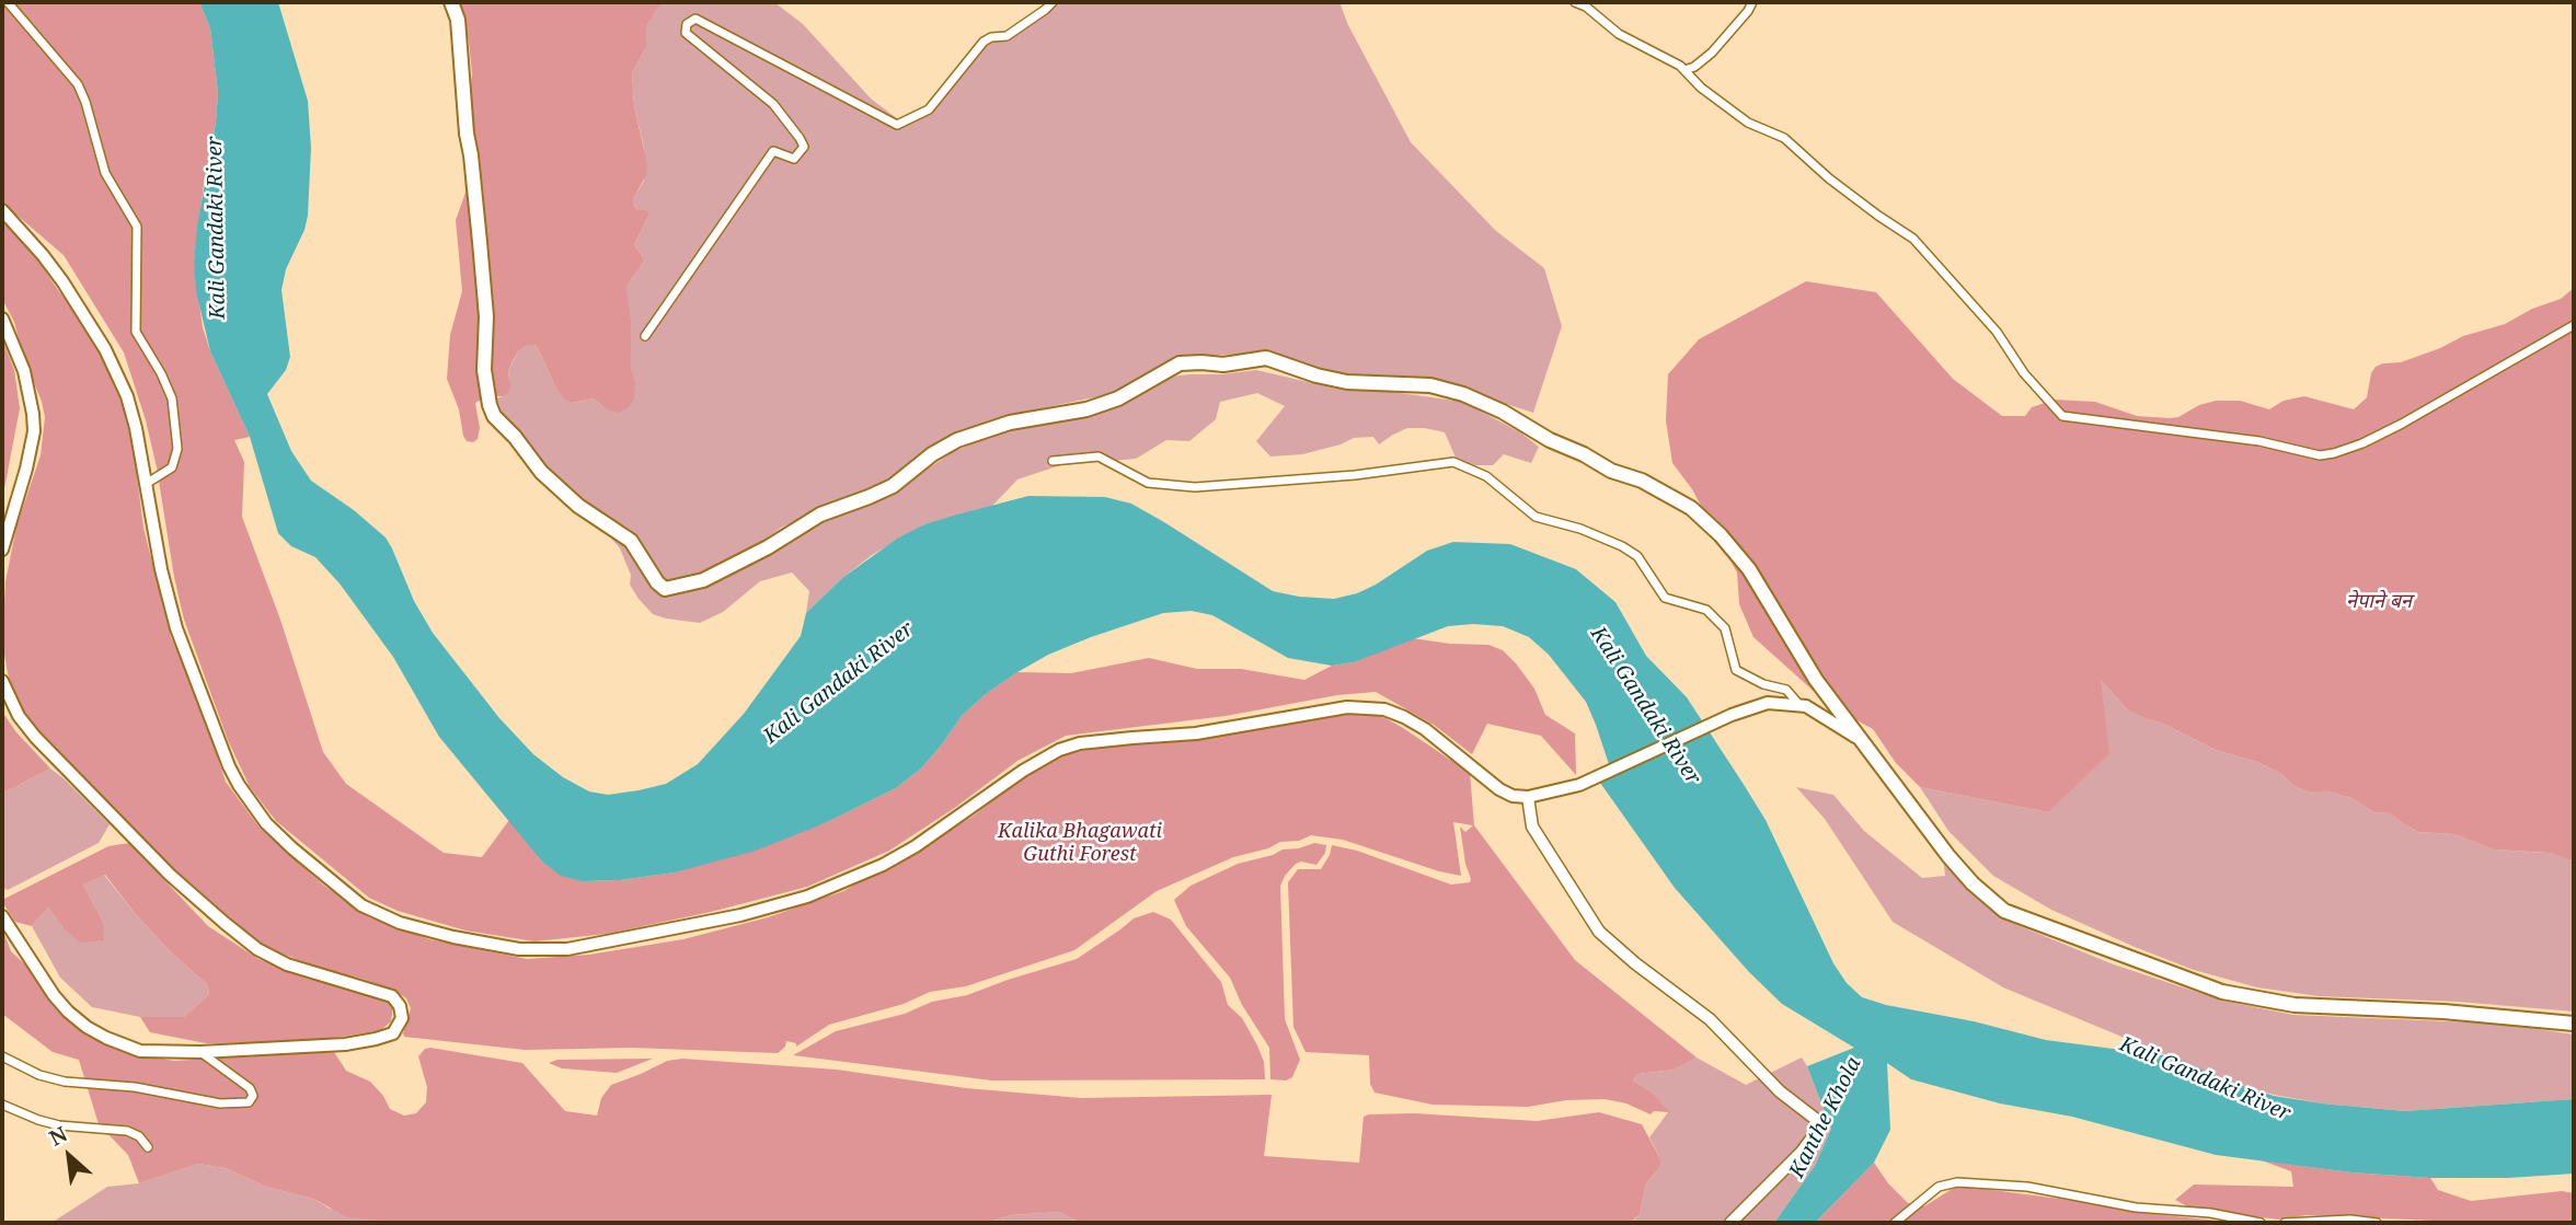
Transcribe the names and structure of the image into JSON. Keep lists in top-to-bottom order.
{
  "water": ["Kali Gandaki River", "Kanthe Khola"],
  "parks": ["नेपाने बन", "Kalika Bhagawati Guthi Forest"],
  "north": "top left"
}
